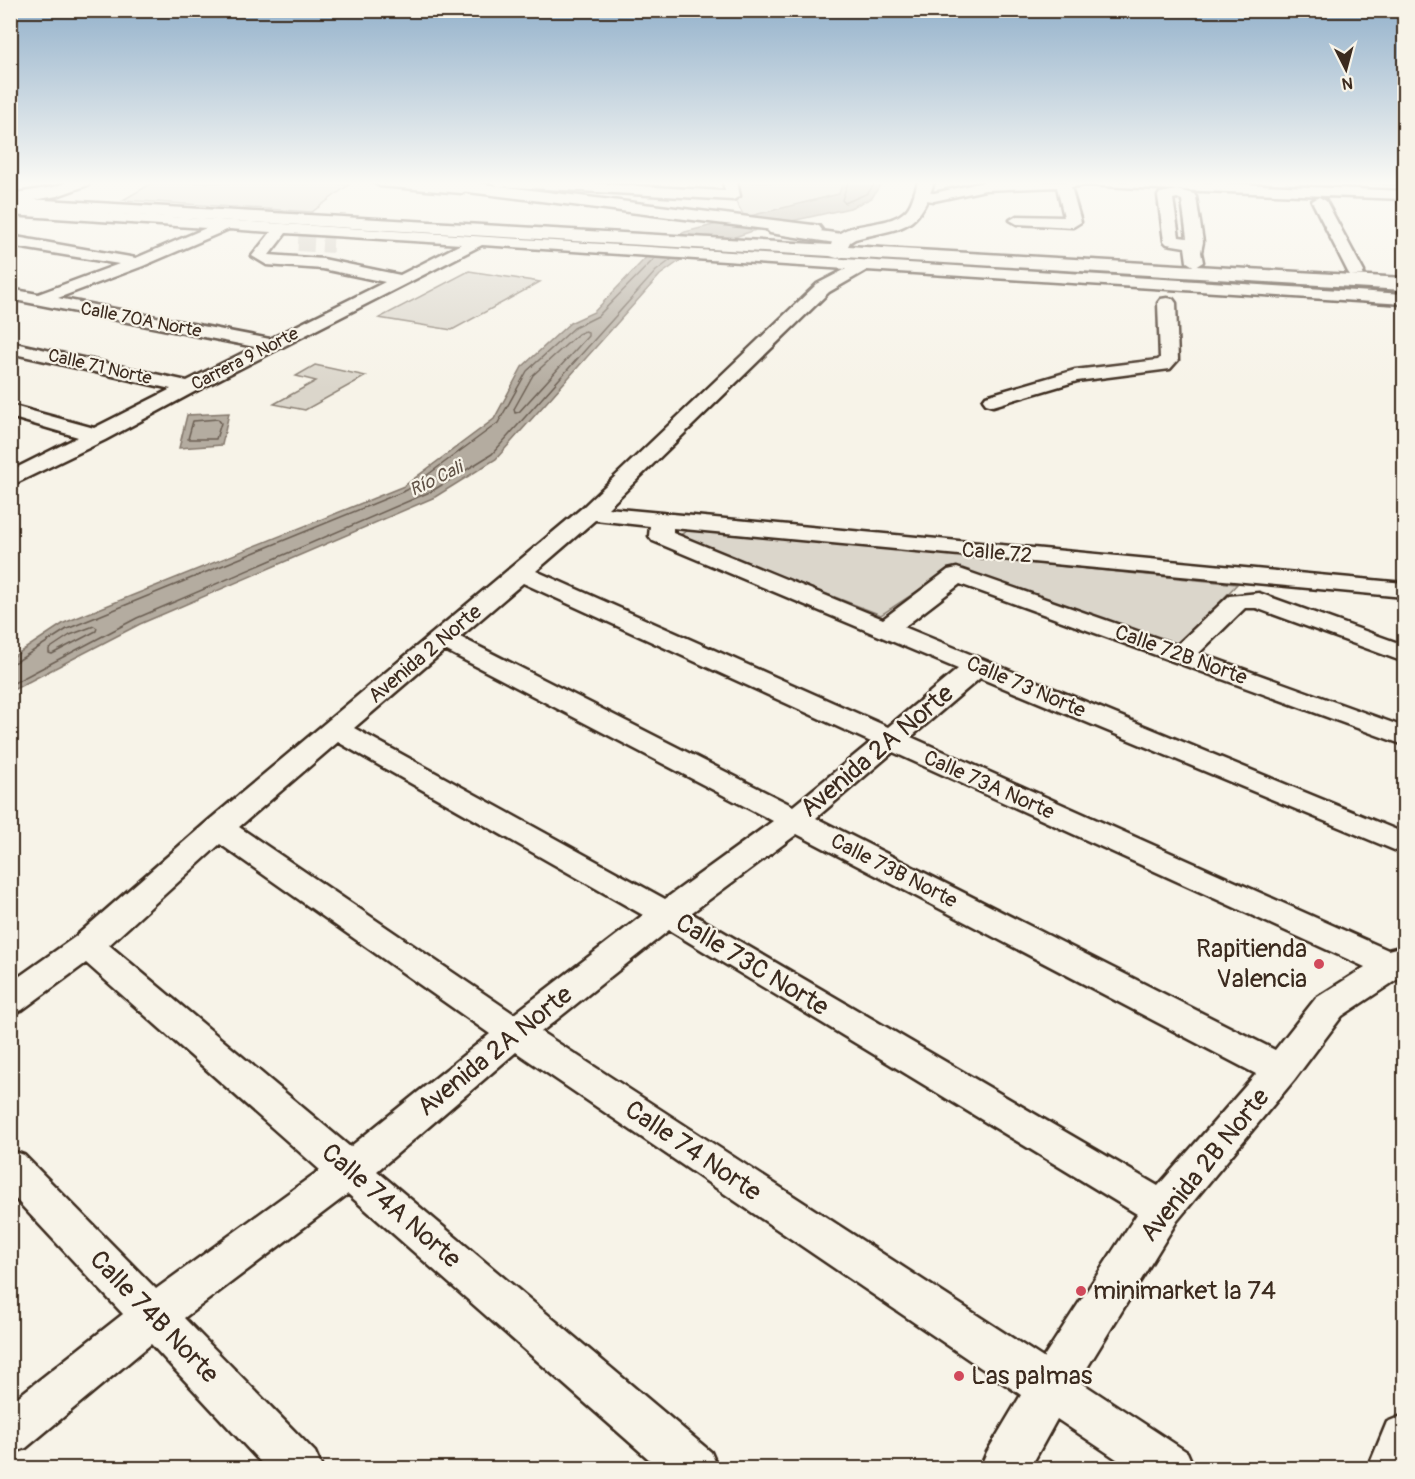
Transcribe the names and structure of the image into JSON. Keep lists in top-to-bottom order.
{
  "streets": {
    "street": [
      "Calle 70A Norte",
      "Carrera 9 Norte",
      "Calle 71 Norte",
      "Calle 72",
      "Avenida 2 Norte",
      "Calle 72B Norte",
      "Calle 73 Norte",
      "Avenida 2A Norte",
      "Calle 73A Norte",
      "Calle 73B Norte",
      "Calle 73C Norte",
      "Calle 74 Norte",
      "Avenida 2B Norte",
      "Calle 74A Norte",
      "Calle 74B Norte"
    ]
  },
  "crossings": [
    ["Calle 70A Norte", "Carrera 9 Norte"],
    ["Carrera 9 Norte", "Calle 71 Norte"],
    ["Calle 72", "Avenida 2 Norte"],
    ["Calle 72", "Calle 73 Norte"],
    ["Avenida 2 Norte", "Calle 73A Norte"],
    ["Avenida 2 Norte", "Calle 73B Norte"],
    ["Avenida 2 Norte", "Calle 73C Norte"],
    ["Avenida 2 Norte", "Calle 74 Norte"],
    ["Avenida 2 Norte", "Calle 74A Norte"],
    ["Calle 72B Norte", "Calle 73 Norte"],
    ["Calle 73 Norte", "Avenida 2A Norte"],
    ["Avenida 2A Norte", "Calle 73A Norte"],
    ["Avenida 2A Norte", "Calle 73B Norte"],
    ["Avenida 2A Norte", "Calle 73C Norte"],
    ["Avenida 2A Norte", "Calle 74 Norte"],
    ["Avenida 2A Norte", "Calle 74A Norte"],
    ["Avenida 2A Norte", "Calle 74B Norte"],
    ["Calle 73A Norte", "Avenida 2B Norte"],
    ["Calle 73B Norte", "Avenida 2B Norte"],
    ["Calle 73C Norte", "Avenida 2B Norte"],
    ["Calle 74 Norte", "Avenida 2B Norte"]
  ],
  "water": ["Río Cali"],
  "places": ["Rapitienda Valencia", "minimarket la 74", "Las palmas"],
  "north": "bottom"
}
